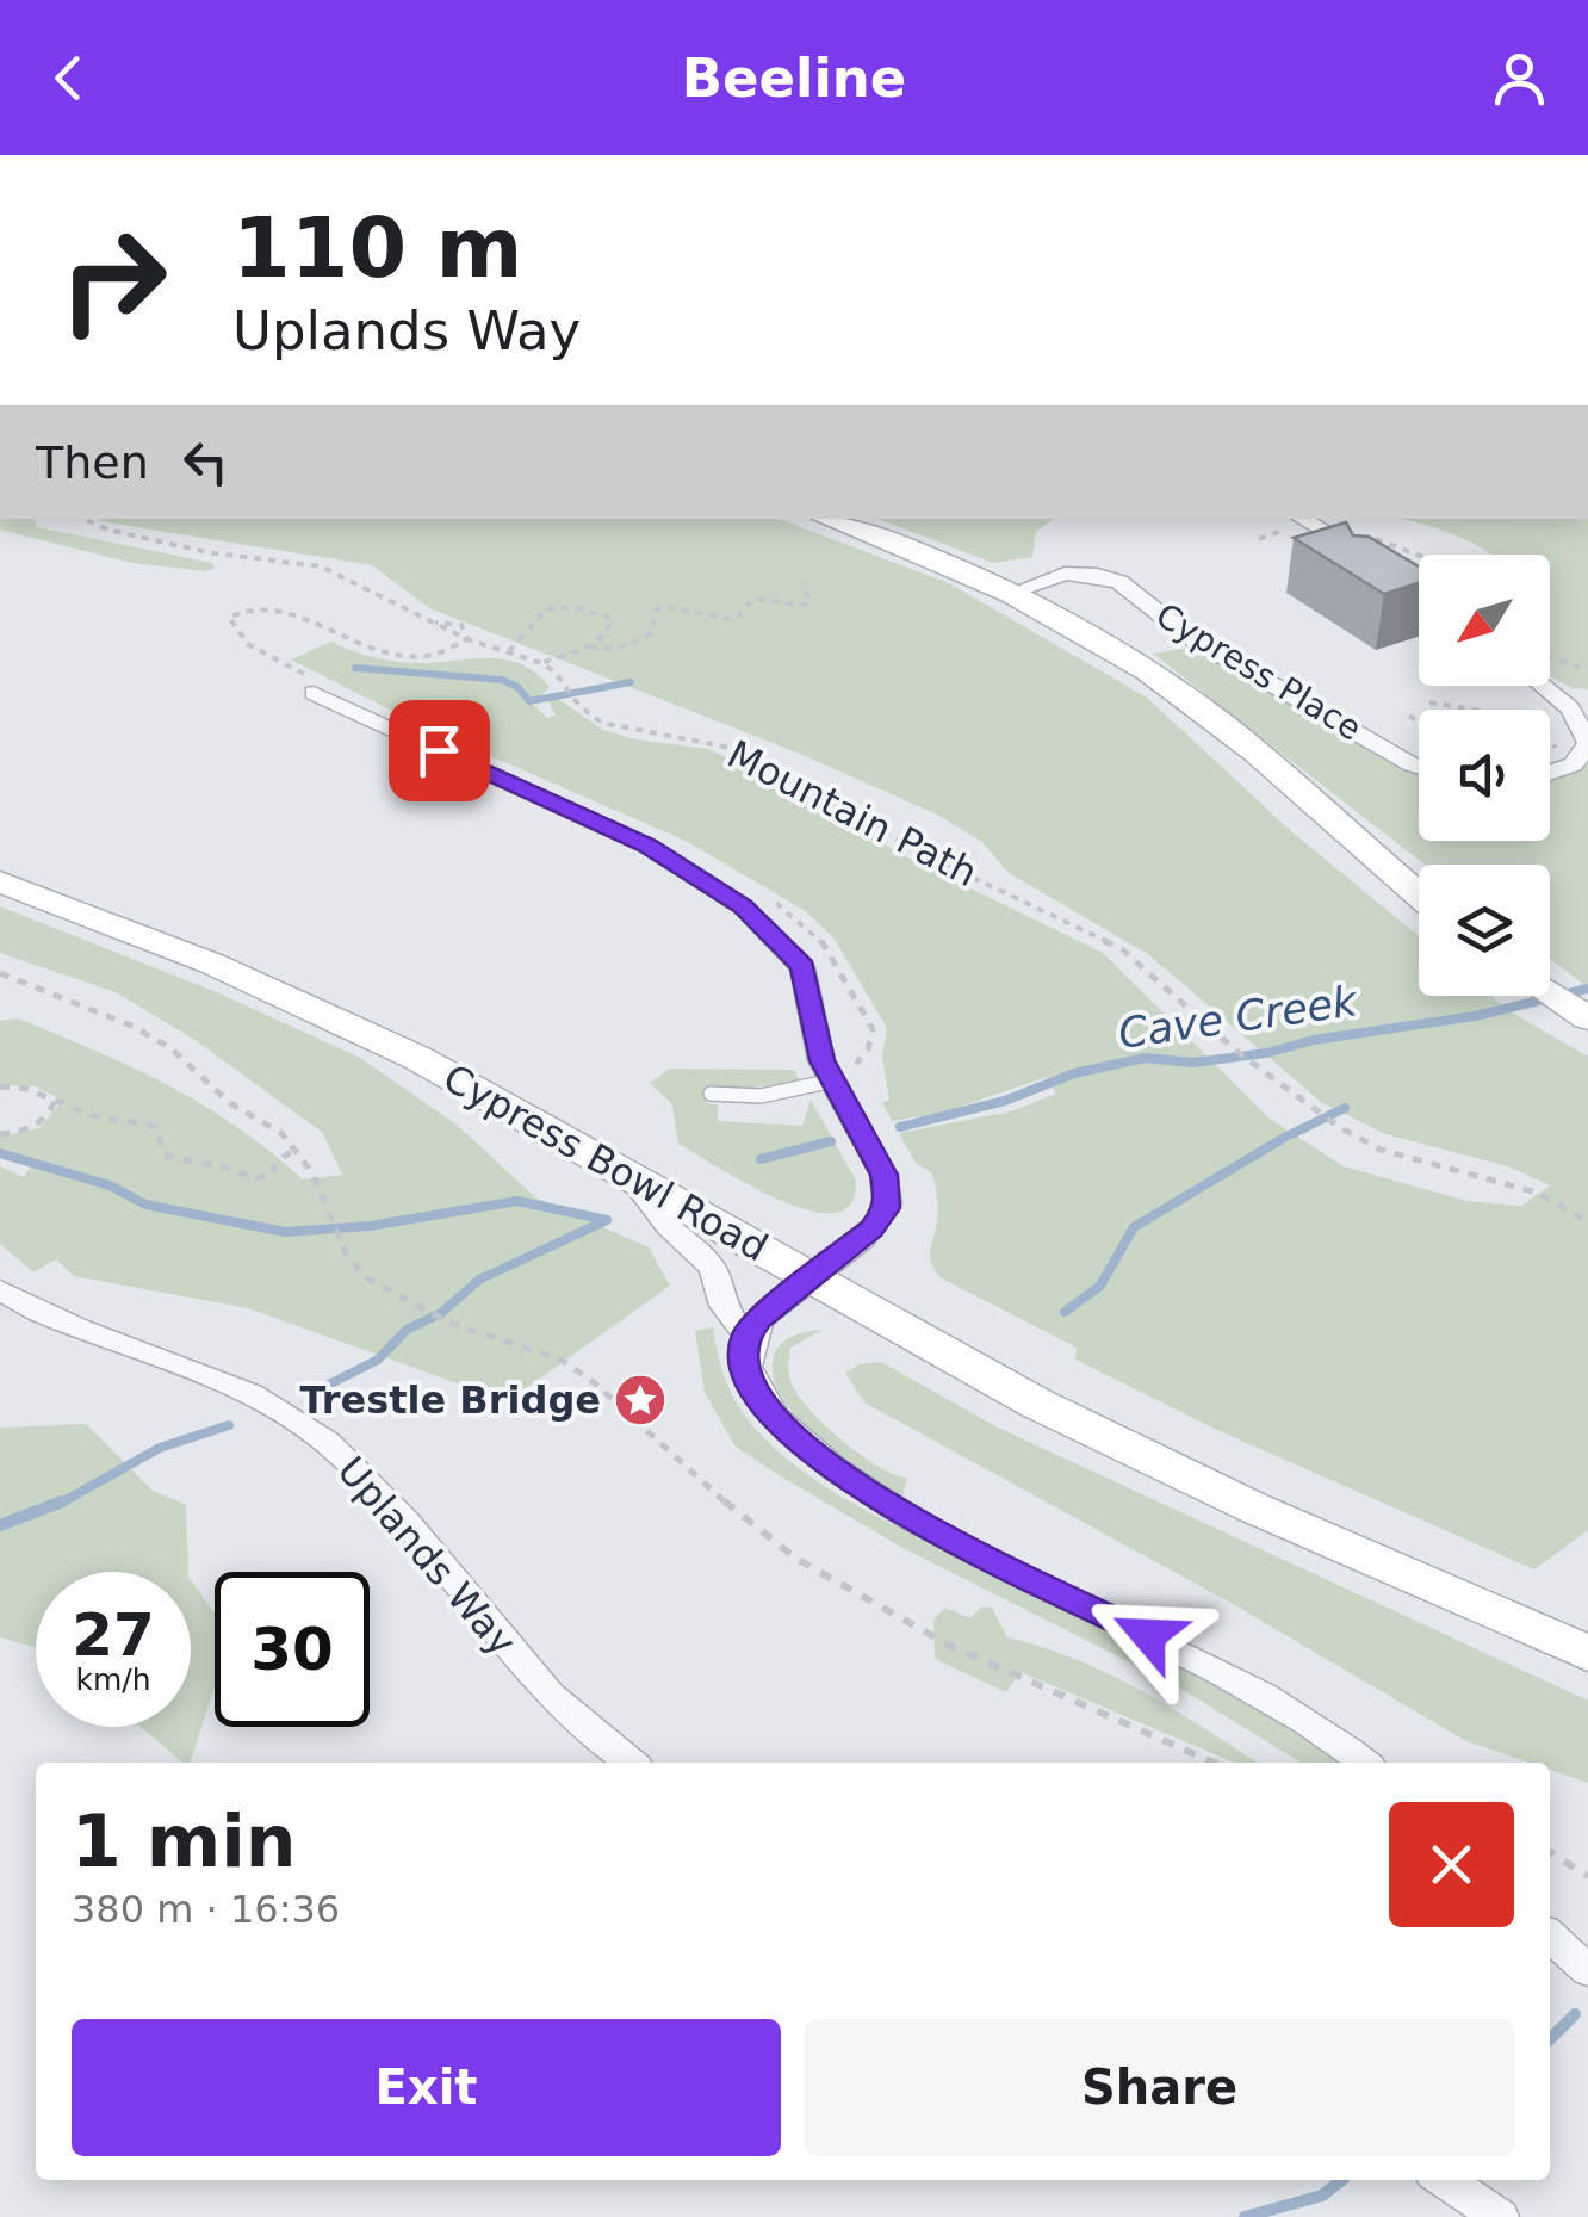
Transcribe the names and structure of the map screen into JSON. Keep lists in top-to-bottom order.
{
  "streets": {
    "street": ["Cypress Place", "Cypress Bowl Road", "Uplands Way"],
    "path": ["Mountain Path"]
  },
  "water": ["Cave Creek"],
  "places": {
    "place": ["Trestle Bridge"]
  },
  "north": "bottom left",
  "page": {
    "header": "Beeline",
    "turn": ["110 m", "Uplands Way"],
    "then": "Then",
    "speed": "27 km/h",
    "limit": "30",
    "heading": ["1 min", "380 m · 16:36"],
    "buttons": ["Exit", "Share"]
  }
}
